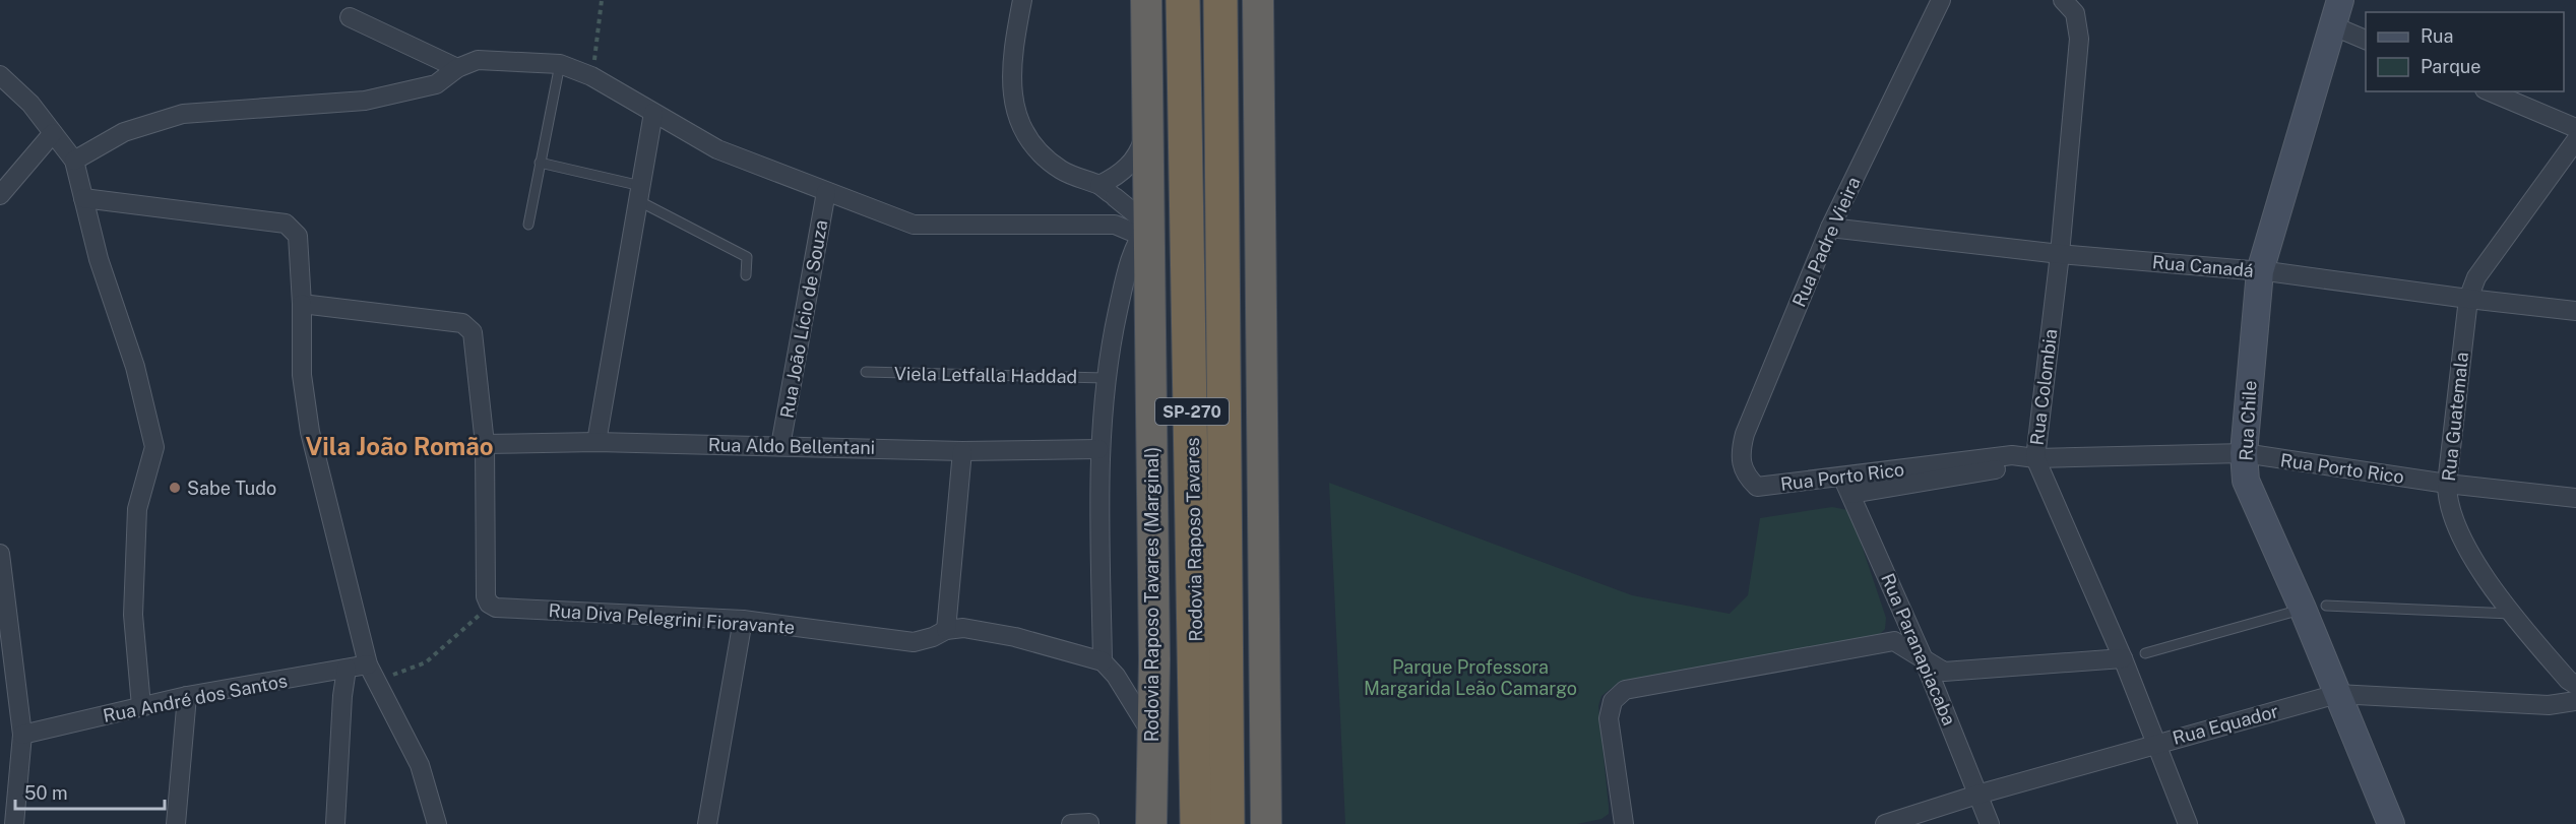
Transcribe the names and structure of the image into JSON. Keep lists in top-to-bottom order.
{
  "streets": {
    "highway": ["SP-270", "Rodovia Raposo Tavares", "Rodovia Raposo Tavares (Marginal)"],
    "main road": ["Rua Chile"],
    "street": [
      "Rua Padre Vieira",
      "Rua Canadá",
      "Rua João Lício de Souza",
      "Rua Colombia",
      "Rua Guatemala",
      "Rua Aldo Bellentani",
      "Rua Porto Rico",
      "Rua Diva Pelegrini Fioravante",
      "Rua Paranapiacaba",
      "Rua André dos Santos",
      "Rua Equador"
    ],
    "lane": ["Viela Letfalla Haddad"]
  },
  "crossings": [
    ["Rua Padre Vieira", "Rua Canadá"],
    ["Rua Padre Vieira", "Rua Porto Rico"],
    ["Rua Canadá", "Rua Colombia"],
    ["Rua Canadá", "Rua Guatemala"],
    ["Rua Canadá", "Rua Chile"],
    ["Rua João Lício de Souza", "Rua Aldo Bellentani"],
    ["Rua Colombia", "Rua Porto Rico"],
    ["Rua Colombia", "Rua Equador"],
    ["Rua Guatemala", "Rua Porto Rico"],
    ["Rua Chile", "Rua Porto Rico"],
    ["Rua Chile", "Rua Equador"],
    ["Rua Porto Rico", "Rua Paranapiacaba"],
    ["Rua Paranapiacaba", "Rua Equador"]
  ],
  "districts": ["Vila João Romão"],
  "parks": ["Parque Professora Margarida Leão Camargo"],
  "places": ["Sabe Tudo"],
  "legend": ["Rua", "Parque"],
  "scale_bar": "50 m"
}
